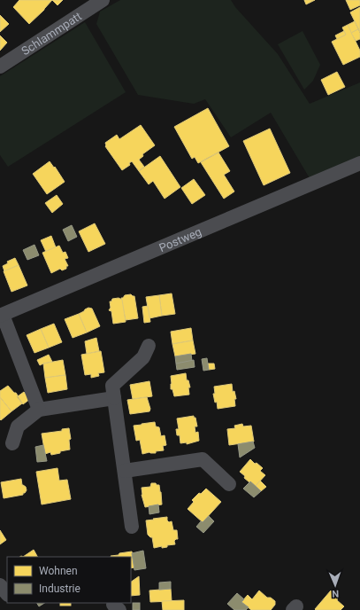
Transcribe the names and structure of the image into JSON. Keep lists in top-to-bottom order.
{
  "streets": {
    "street": ["Schlammpatt", "Postweg"]
  },
  "legend": ["Wohnen", "Industrie"],
  "north": "bottom"
}
